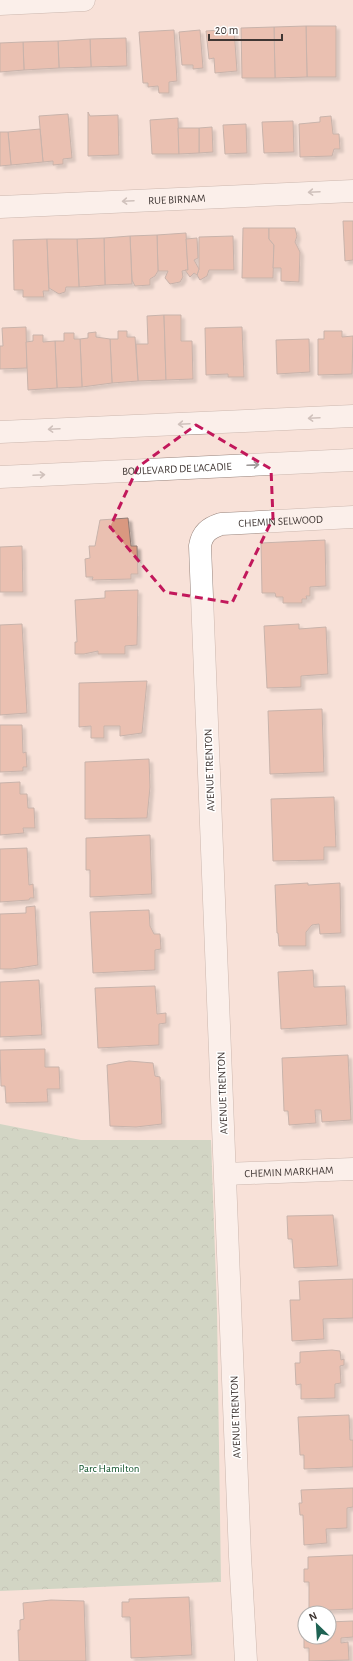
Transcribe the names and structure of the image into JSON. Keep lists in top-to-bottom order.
{
  "streets": {
    "street": [
      "RUE BIRNAM",
      "BOULEVARD DE L'ACADIE",
      "CHEMIN SELWOOD",
      "AVENUE TRENTON",
      "CHEMIN MARKHAM"
    ]
  },
  "crossings": [
    ["CHEMIN SELWOOD", "AVENUE TRENTON"],
    ["AVENUE TRENTON", "CHEMIN MARKHAM"]
  ],
  "one_way": ["RUE BIRNAM"],
  "parks": ["Parc Hamilton"],
  "scale_bar": "20 m",
  "north": "top left"
}
